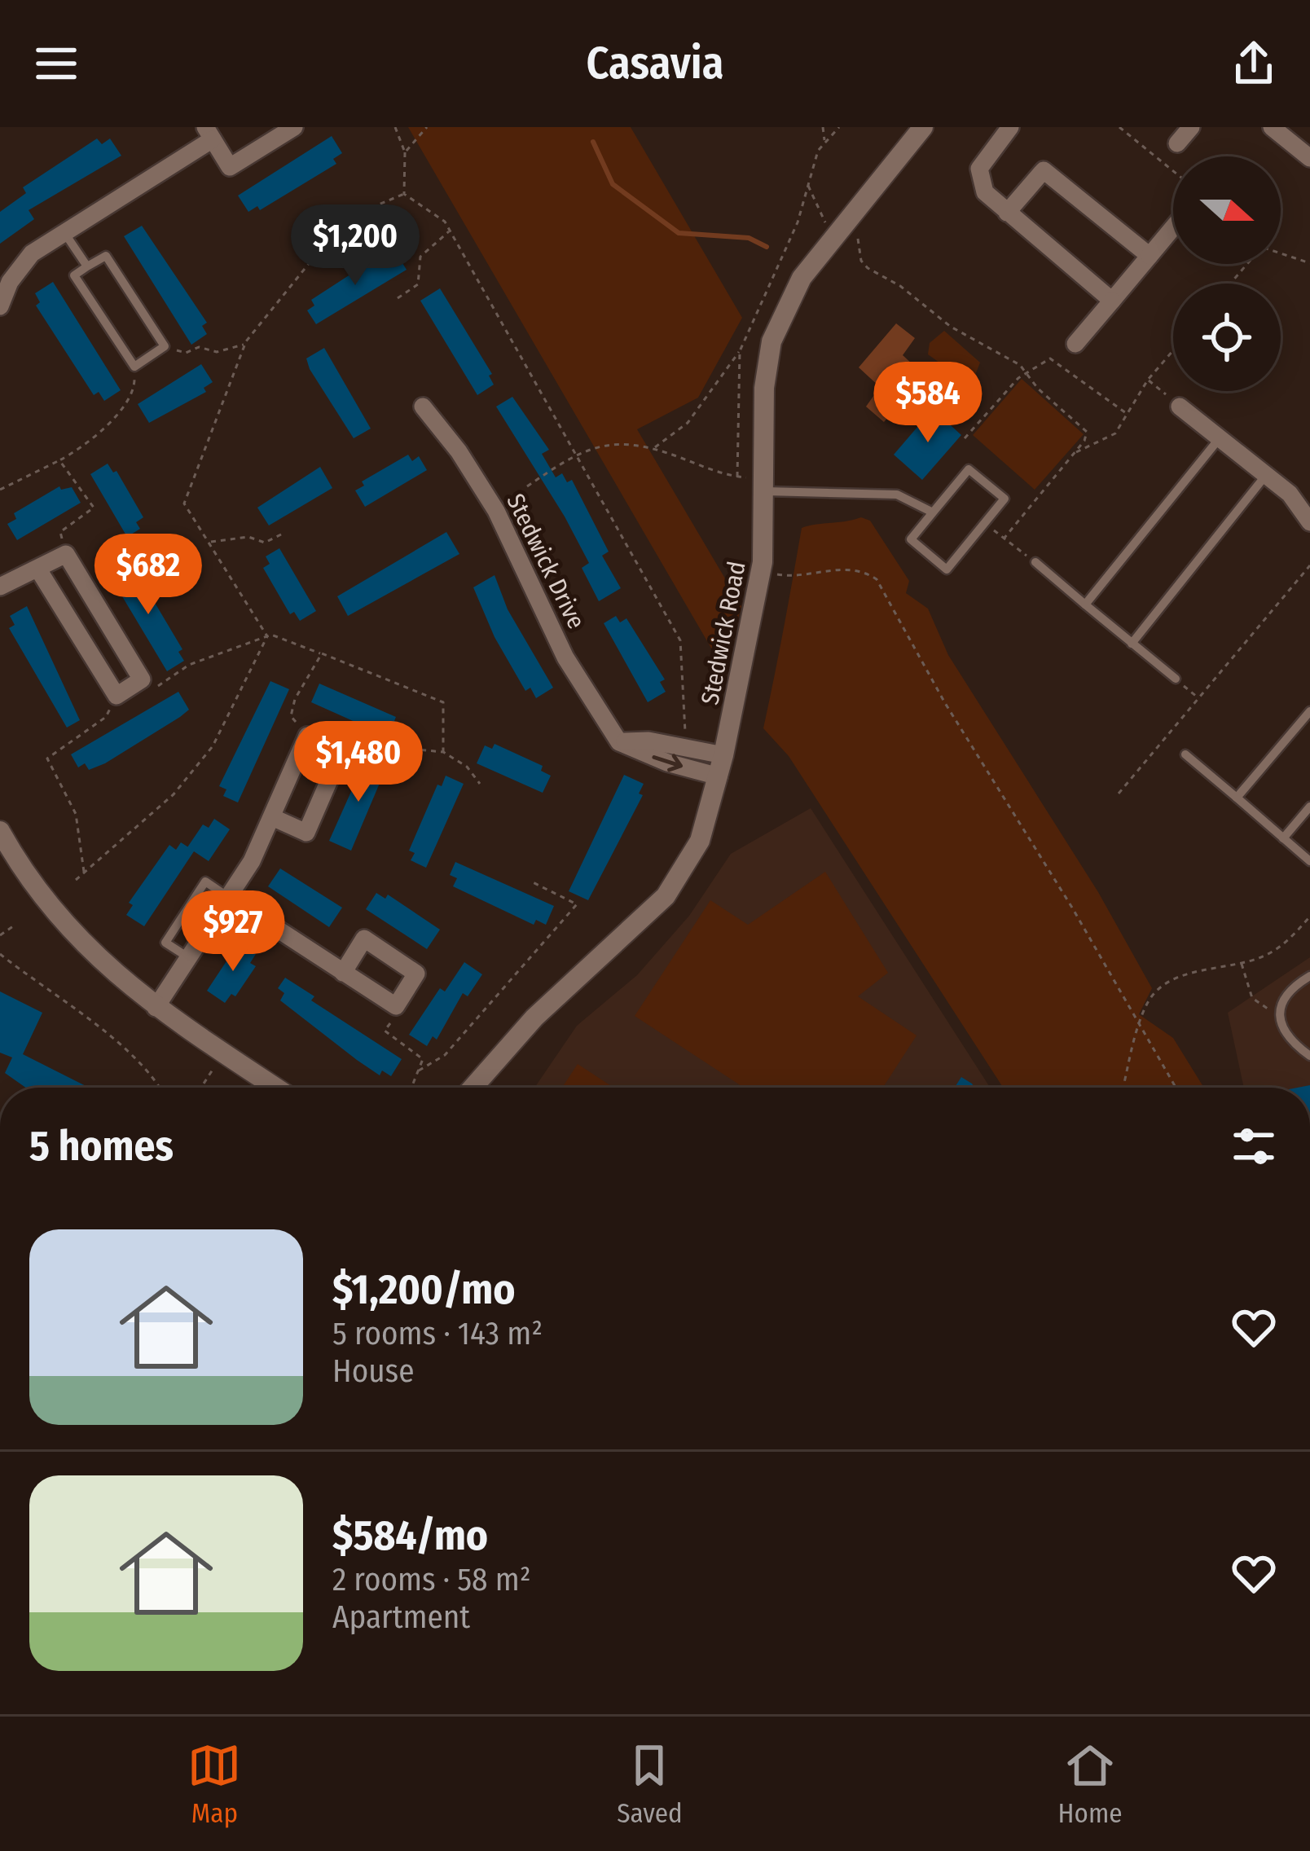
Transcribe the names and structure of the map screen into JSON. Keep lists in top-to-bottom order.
{
  "streets": {
    "street": ["Stedwick Drive", "Stedwick Road"]
  },
  "north": "right",
  "page": {
    "header": "Casavia",
    "price": [
      "$1,200",
      "$584",
      "$682",
      "$1,480",
      "$927"
    ],
    "heading": "5 homes",
    "list": [
      {
        "name": "$1,200/mo",
        "note": "5 rooms · 143 m² · House"
      },
      {
        "name": "$584/mo",
        "note": "2 rooms · 58 m² · Apartment"
      }
    ],
    "tabs": ["Map", "Saved", "Home"]
  }
}
